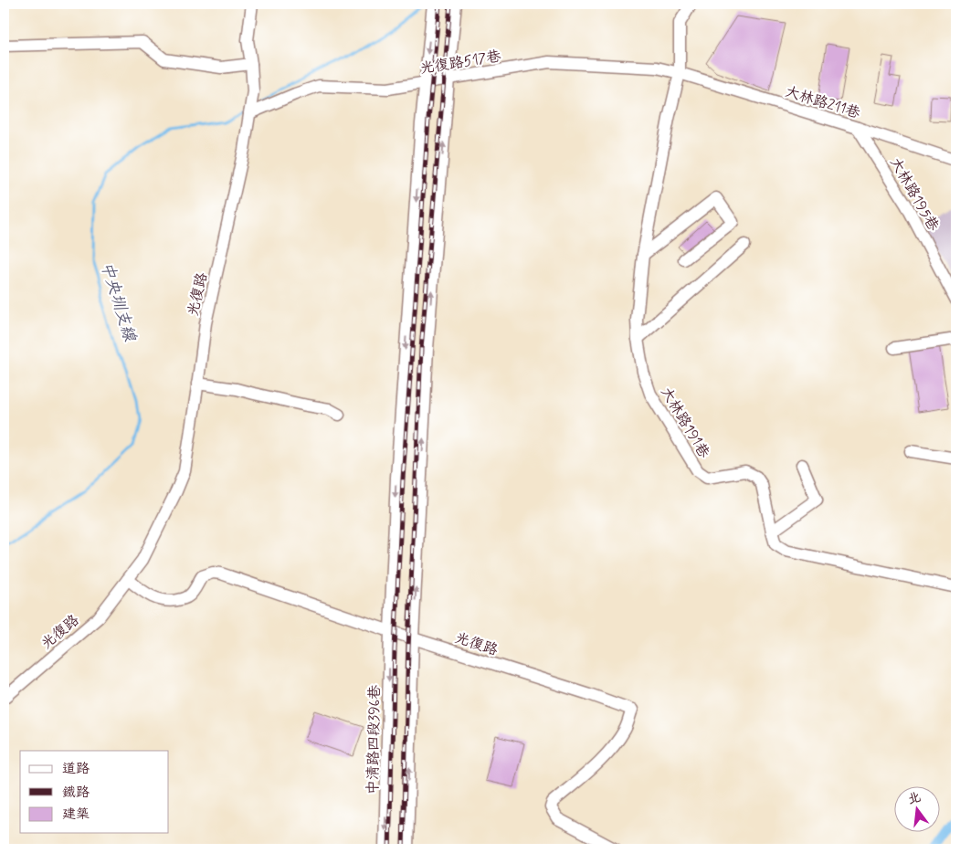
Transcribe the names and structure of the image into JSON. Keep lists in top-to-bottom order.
{
  "streets": {
    "street": [
      "光復路517巷",
      "大林路211巷",
      "大林路195巷",
      "光復路",
      "大林路191巷",
      "中清路四段396巷"
    ]
  },
  "crossings": [
    ["光復路517巷", "大林路211巷"],
    ["光復路517巷", "光復路"],
    ["光復路517巷", "大林路191巷"],
    ["光復路517巷", "中清路四段396巷"],
    ["大林路211巷", "大林路195巷"],
    ["大林路211巷", "大林路191巷"],
    ["光復路", "中清路四段396巷"]
  ],
  "water": ["中央圳支線"],
  "legend": ["道路", "鐵路", "建築"],
  "north": "top"
}
